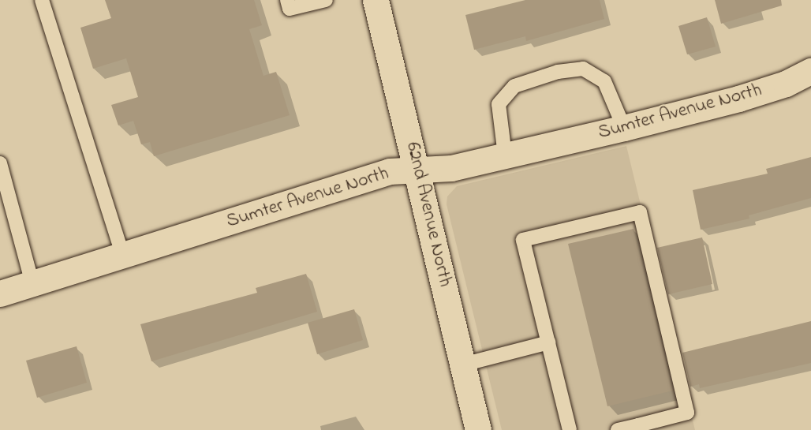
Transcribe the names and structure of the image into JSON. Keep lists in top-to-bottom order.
{
  "streets": {
    "street": ["Sumter Avenue North", "62nd Avenue North"]
  },
  "crossings": [
    ["Sumter Avenue North", "62nd Avenue North"]
  ]
}
